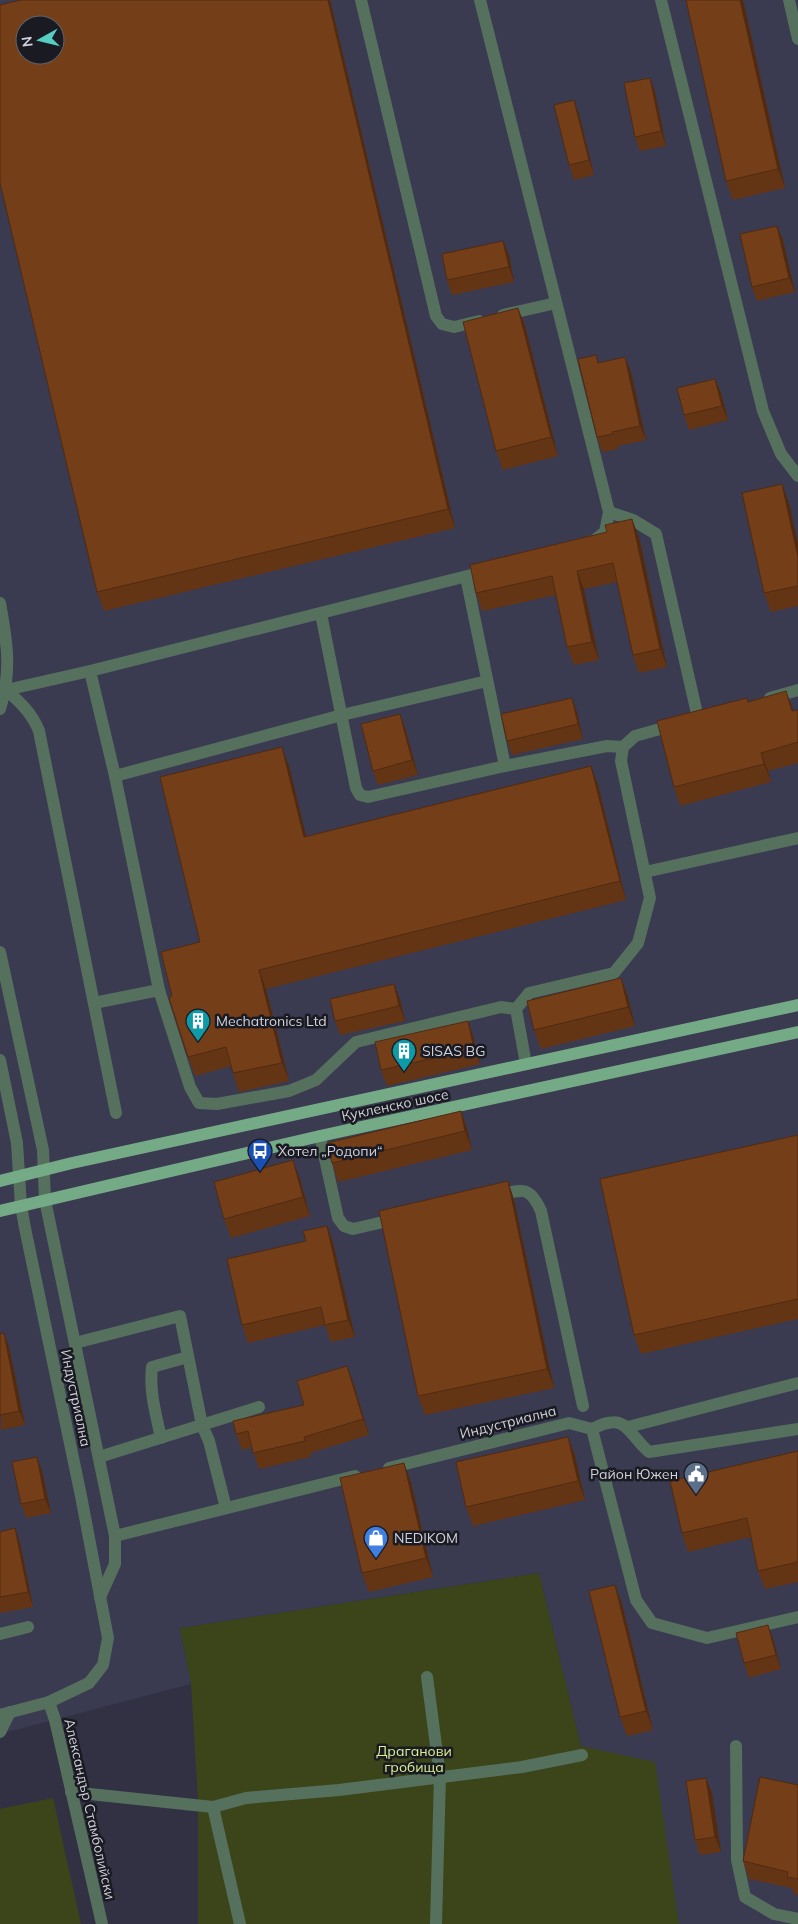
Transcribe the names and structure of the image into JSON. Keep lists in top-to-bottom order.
{
  "streets": {
    "main road": ["Кукленско шосе"],
    "street": ["Индустриална", "Александър Стамболийски"]
  },
  "crossings": [
    ["Кукленско шосе", "Индустриална"],
    ["Индустриална", "Александър Стамболийски"]
  ],
  "parks": ["Драганови гробища"],
  "places": {
    "building": ["Mechatronics Ltd", "SISAS BG"],
    "bus stop": ["Хотел „Родопи“"],
    "public building": ["Район Южен"],
    "shop": ["NEDIKOM"]
  },
  "north": "left"
}
